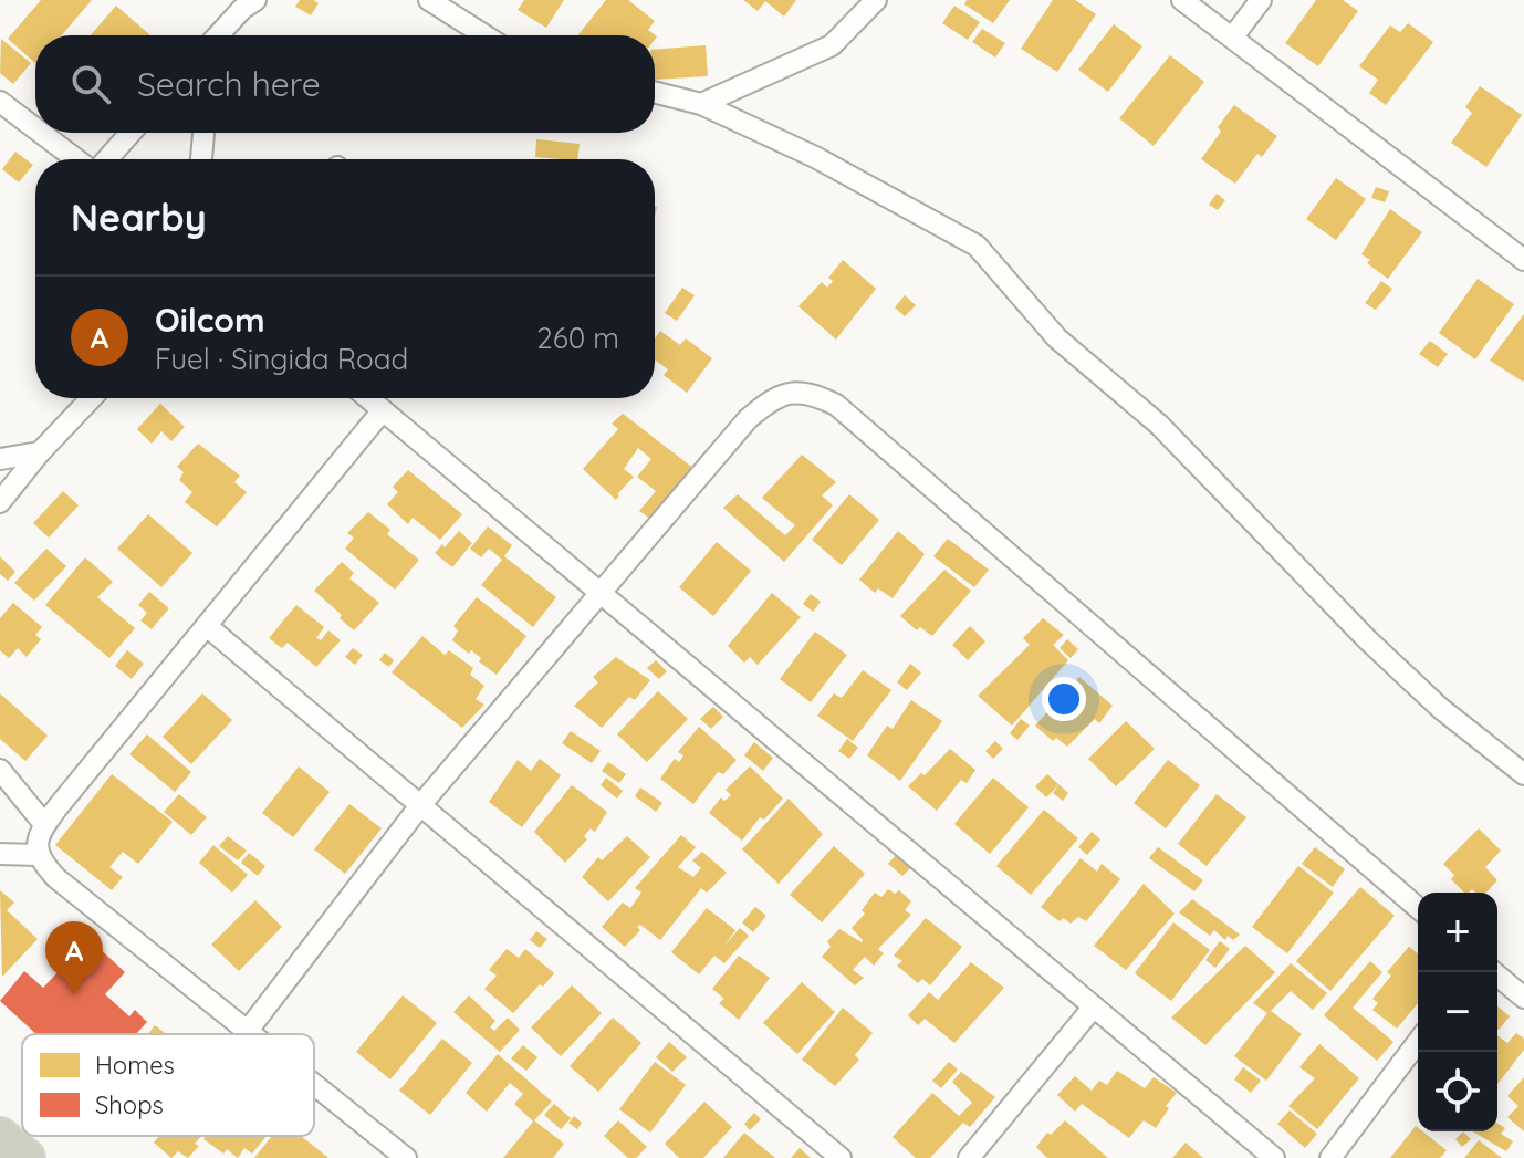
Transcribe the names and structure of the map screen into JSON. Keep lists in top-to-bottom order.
{
  "legend": ["Homes", "Shops"],
  "page": {
    "search": "Search here",
    "heading": "Nearby",
    "list": [
      {
        "mark": "A",
        "name": "Oilcom",
        "note": "Fuel · Singida Road",
        "value": "260 m"
      }
    ],
    "map_buttons": ["+", "−"],
    "pins": "A"
  }
}
